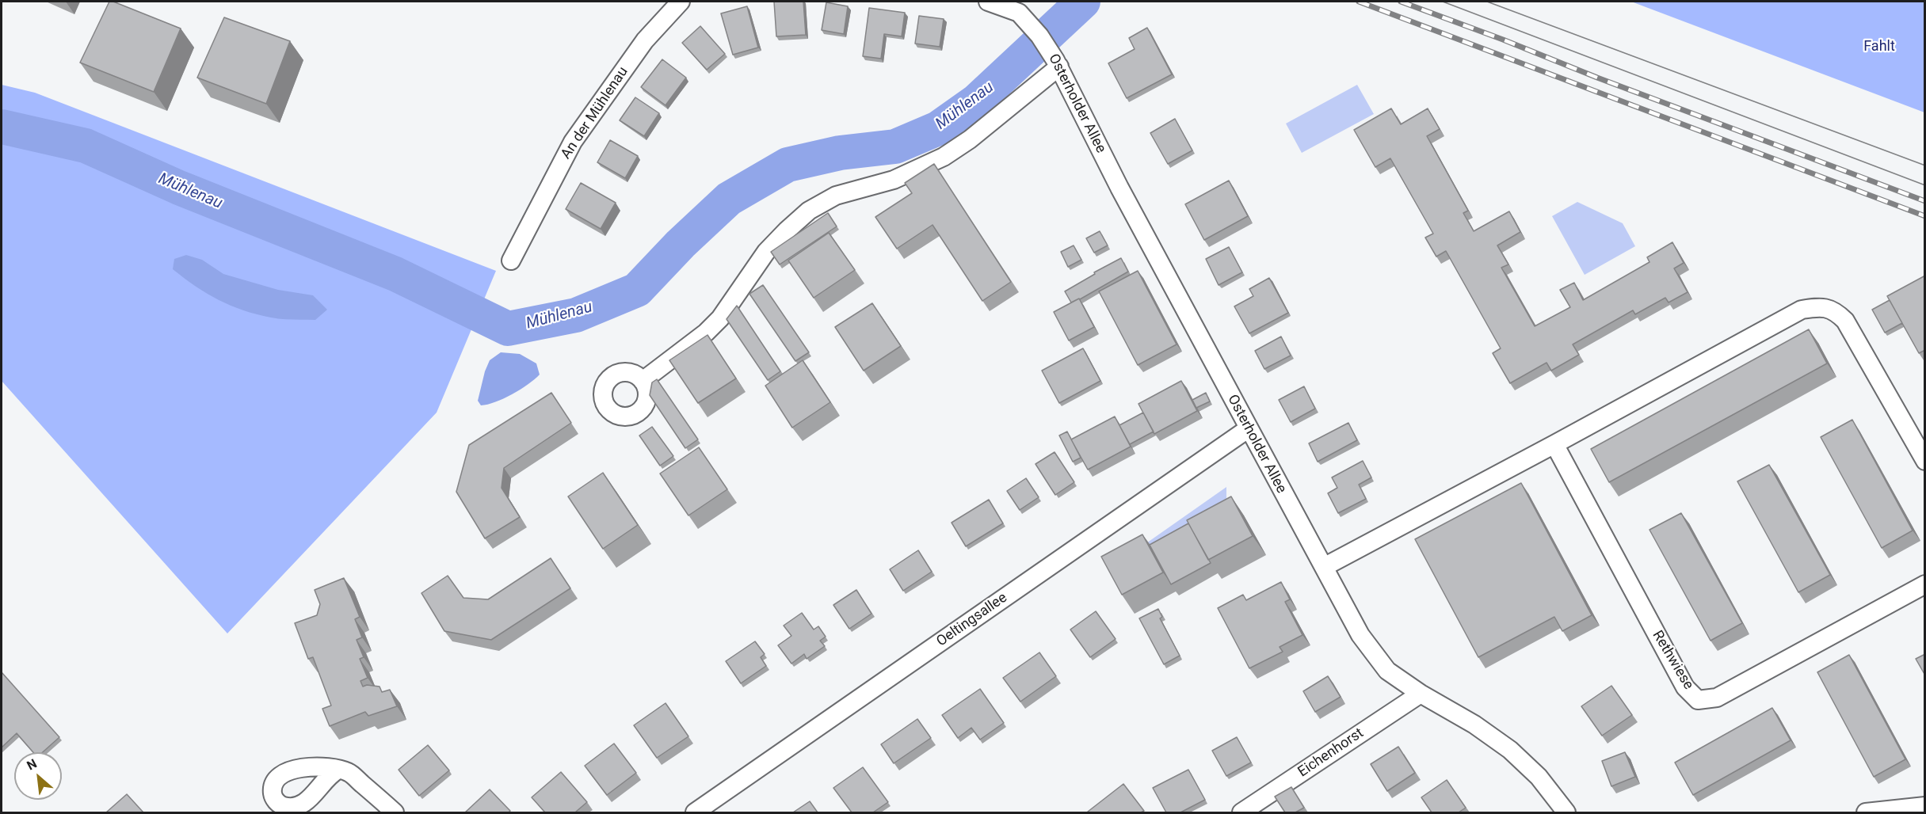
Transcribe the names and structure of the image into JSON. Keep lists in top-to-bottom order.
{
  "streets": {
    "street": [
      "Osterholder Allee",
      "An der Mühlenau",
      "Oeltingsallee",
      "Rethwiese",
      "Eichenhorst"
    ]
  },
  "crossings": [
    ["Osterholder Allee", "Oeltingsallee"],
    ["Osterholder Allee", "Eichenhorst"]
  ],
  "water": ["Mühlenau"],
  "parks": ["Fahlt"],
  "north": "top left"
}
